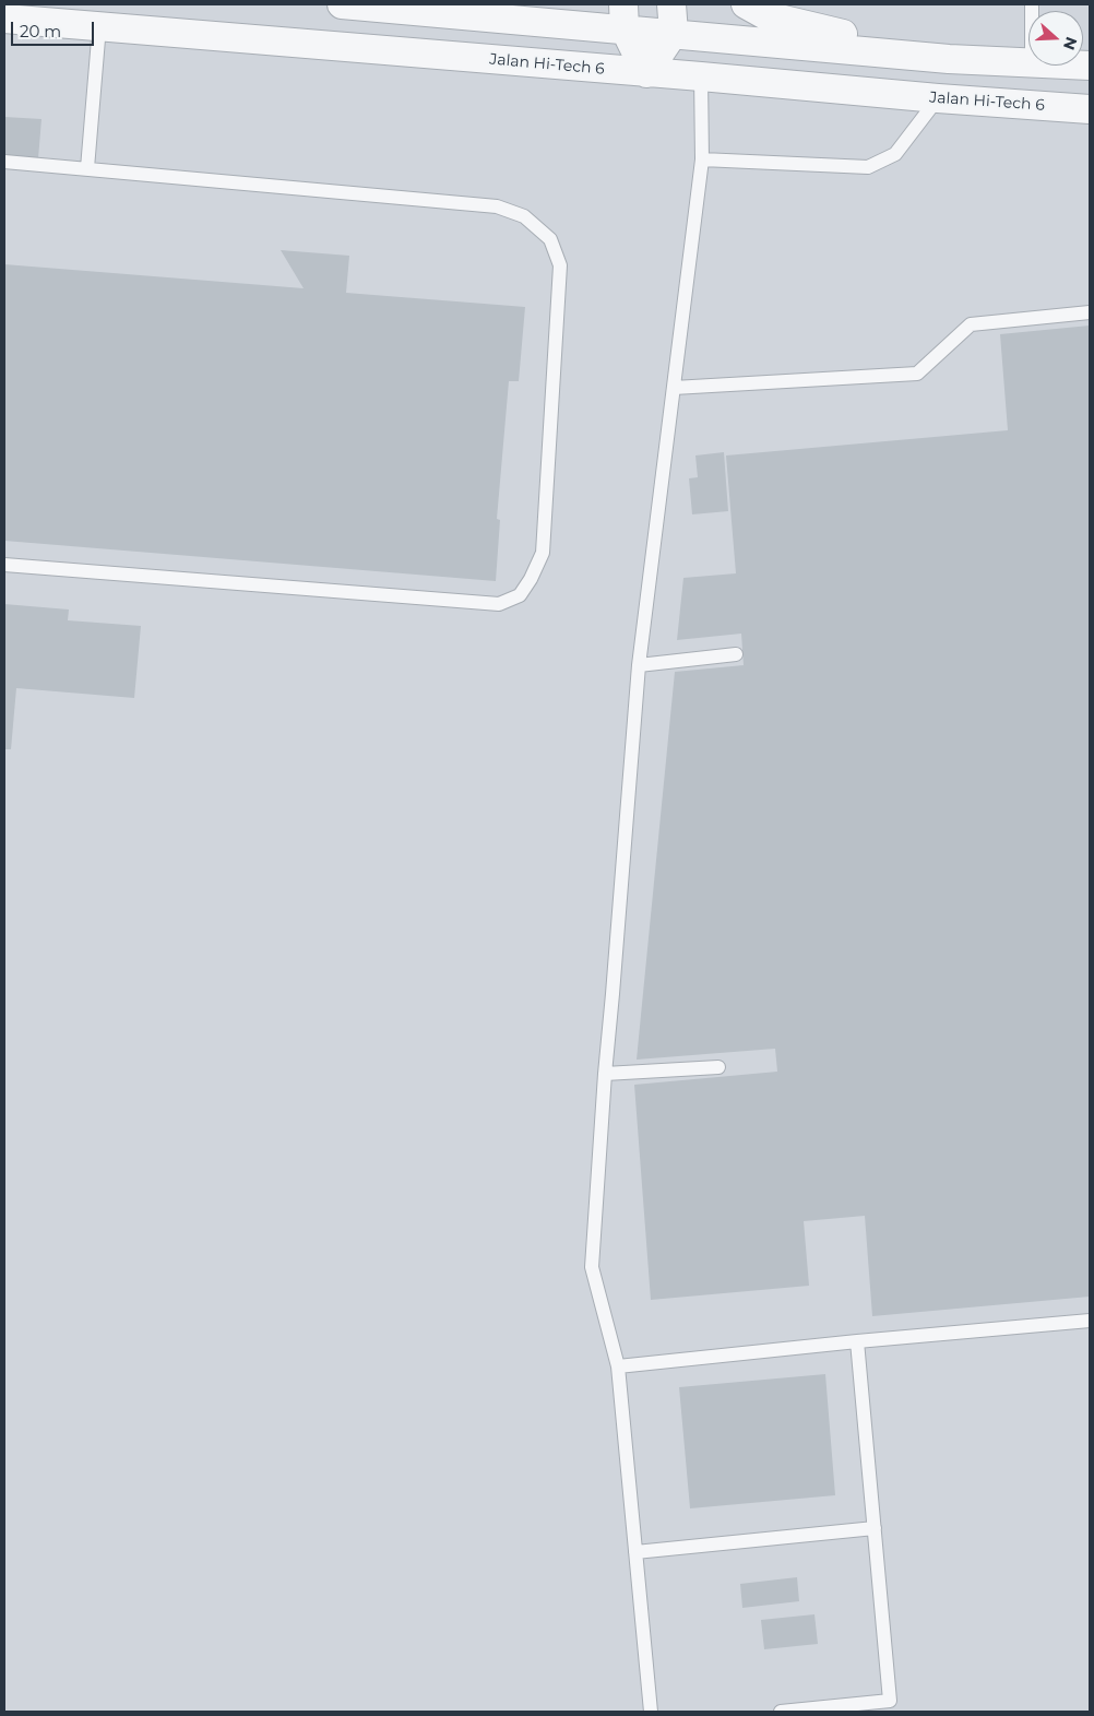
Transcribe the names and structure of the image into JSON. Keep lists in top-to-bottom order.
{
  "streets": {
    "street": ["Jalan Hi-Tech 6"]
  },
  "scale_bar": "20 m",
  "north": "right"
}
